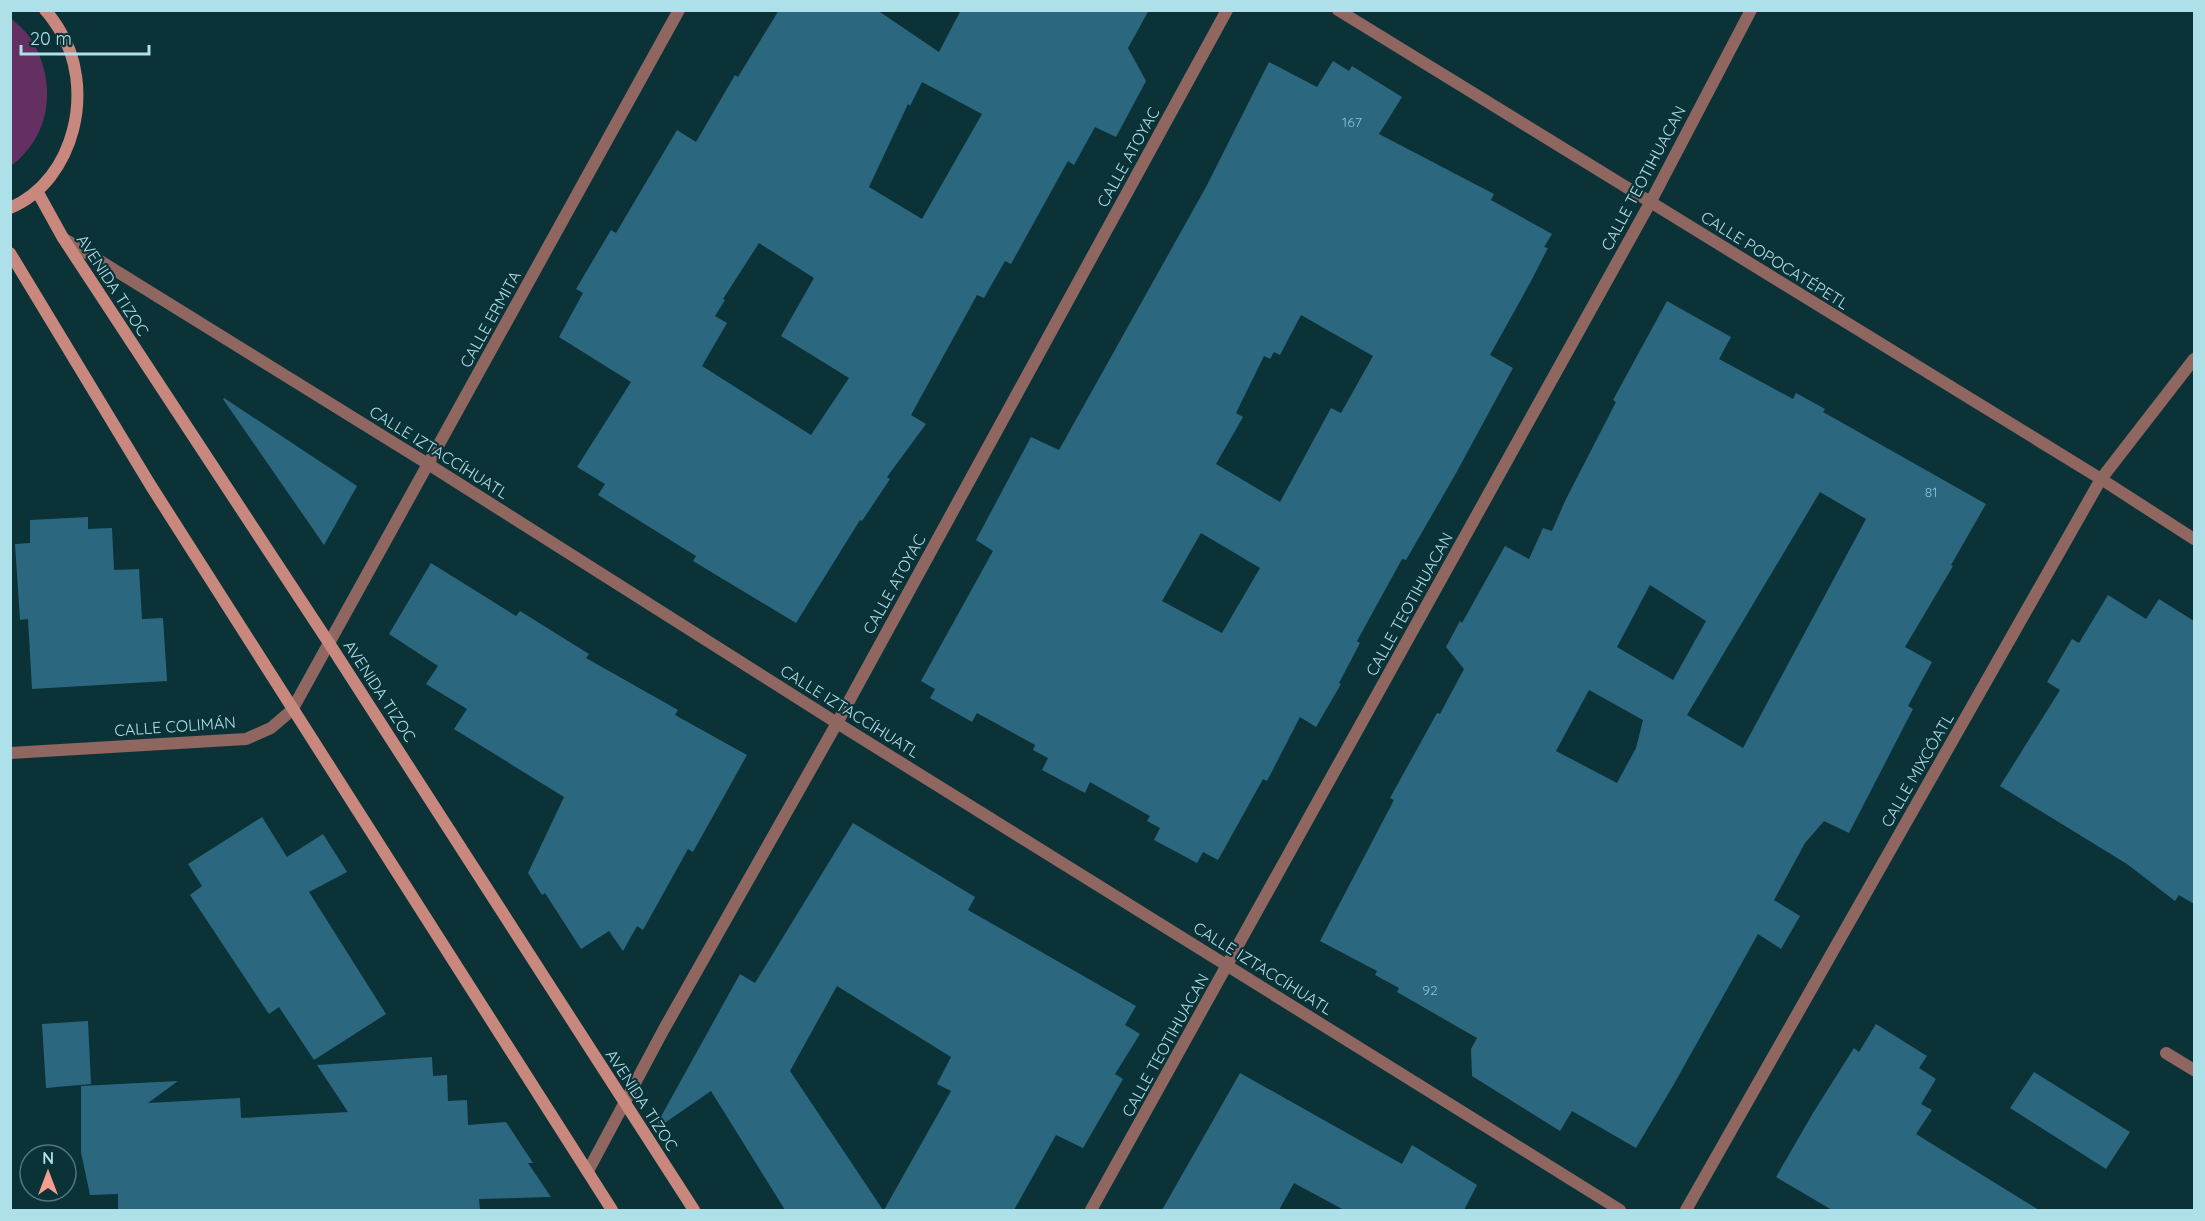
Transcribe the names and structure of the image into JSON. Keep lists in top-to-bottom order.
{
  "streets": {
    "main road": ["AVENIDA TIZOC"],
    "street": [
      "CALLE ATOYAC",
      "CALLE TEOTIHUACAN",
      "CALLE POPOCATÉPETL",
      "CALLE ERMITA",
      "CALLE IZTACCÍHUATL",
      "CALLE COLIMÁN",
      "CALLE MIXCÓATL"
    ]
  },
  "crossings": [
    ["CALLE ATOYAC", "AVENIDA TIZOC"],
    ["CALLE ATOYAC", "CALLE IZTACCÍHUATL"],
    ["CALLE TEOTIHUACAN", "CALLE POPOCATÉPETL"],
    ["CALLE TEOTIHUACAN", "CALLE IZTACCÍHUATL"],
    ["CALLE POPOCATÉPETL", "CALLE MIXCÓATL"],
    ["AVENIDA TIZOC", "CALLE ERMITA"],
    ["AVENIDA TIZOC", "CALLE IZTACCÍHUATL"],
    ["AVENIDA TIZOC", "CALLE COLIMÁN"],
    ["CALLE ERMITA", "CALLE IZTACCÍHUATL"],
    ["CALLE ERMITA", "CALLE COLIMÁN"]
  ],
  "house_numbers": ["167", "81", "92"],
  "scale_bar": "20 m",
  "north": "top"
}
